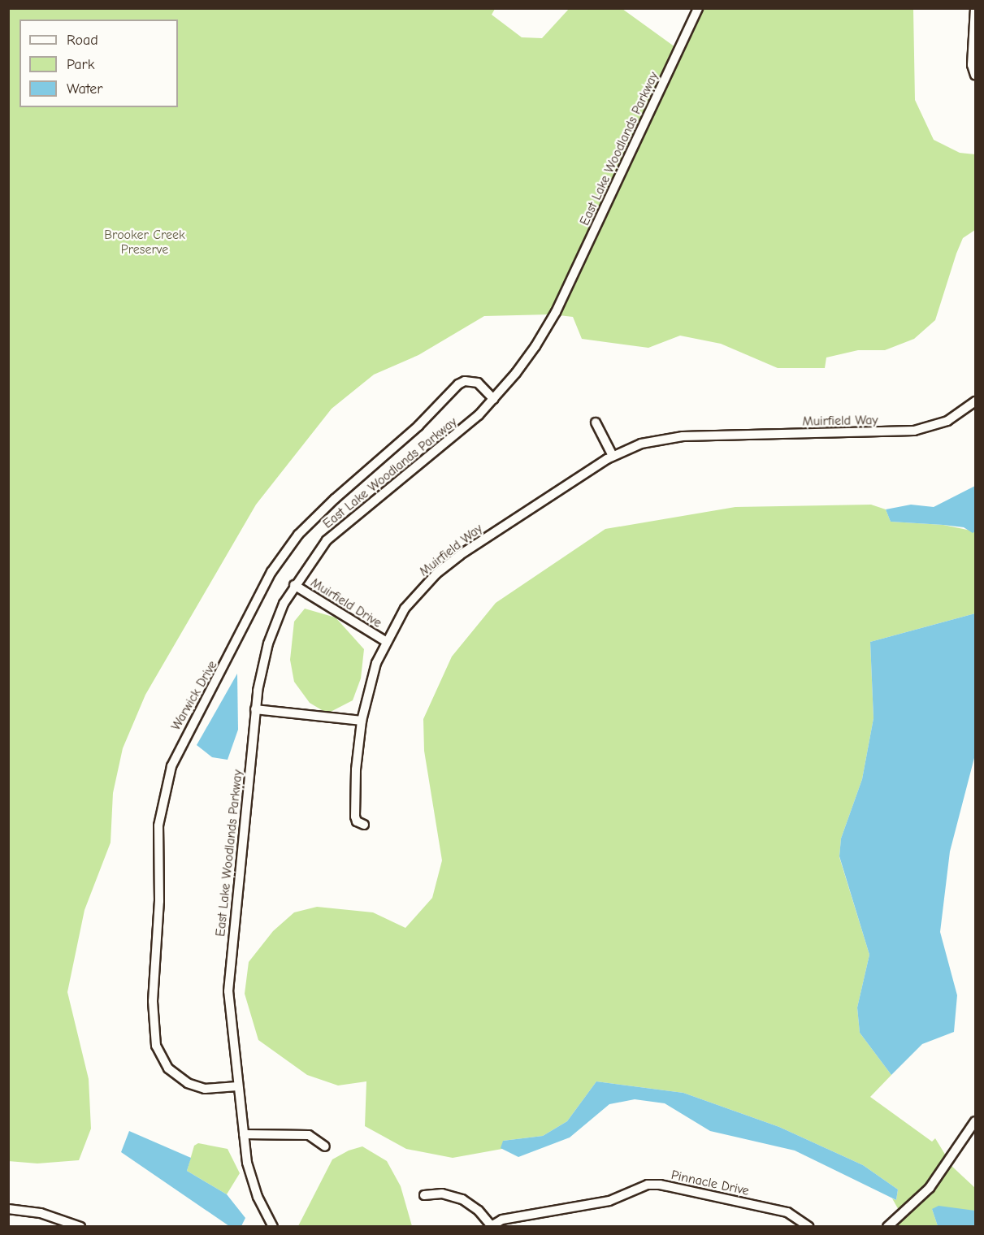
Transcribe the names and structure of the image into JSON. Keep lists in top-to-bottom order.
{
  "streets": {
    "street": [
      "East Lake Woodlands Parkway",
      "Muirfield Way",
      "Muirfield Drive",
      "Warwick Drive",
      "Pinnacle Drive"
    ]
  },
  "crossings": [
    ["East Lake Woodlands Parkway", "Muirfield Drive"],
    ["East Lake Woodlands Parkway", "Warwick Drive"],
    ["Muirfield Way", "Muirfield Drive"]
  ],
  "parks": ["Brooker Creek Preserve"],
  "legend": ["Road", "Park", "Water"]
}
